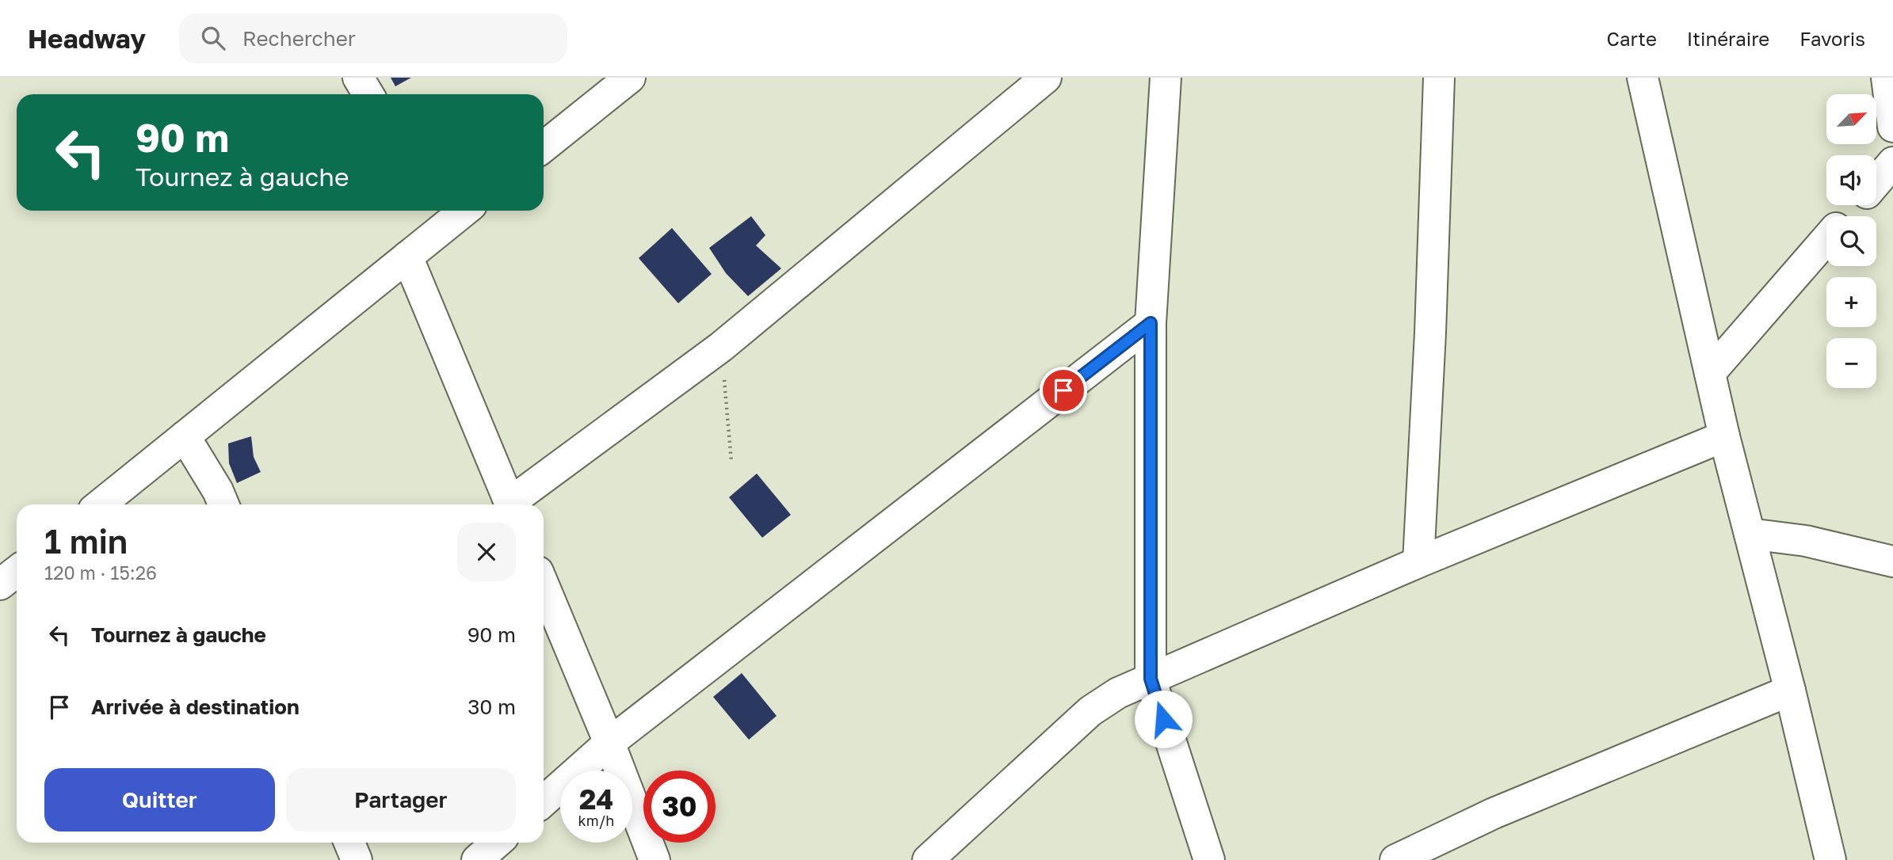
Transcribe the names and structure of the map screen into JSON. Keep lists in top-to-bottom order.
{
  "north": "top right",
  "page": {
    "header": "Headway",
    "search": "Rechercher",
    "nav": ["Carte", "Itinéraire", "Favoris"],
    "map_buttons": ["+", "−"],
    "turn": ["90 m", "Tournez à gauche"],
    "heading": ["1 min", "120 m · 15:26"],
    "list": [
      {
        "name": "Tournez à gauche",
        "value": "90 m"
      },
      {
        "name": "Arrivée à destination",
        "value": "30 m"
      }
    ],
    "buttons": ["Quitter", "Partager"],
    "speed": "24 km/h",
    "limit": "30"
  }
}
